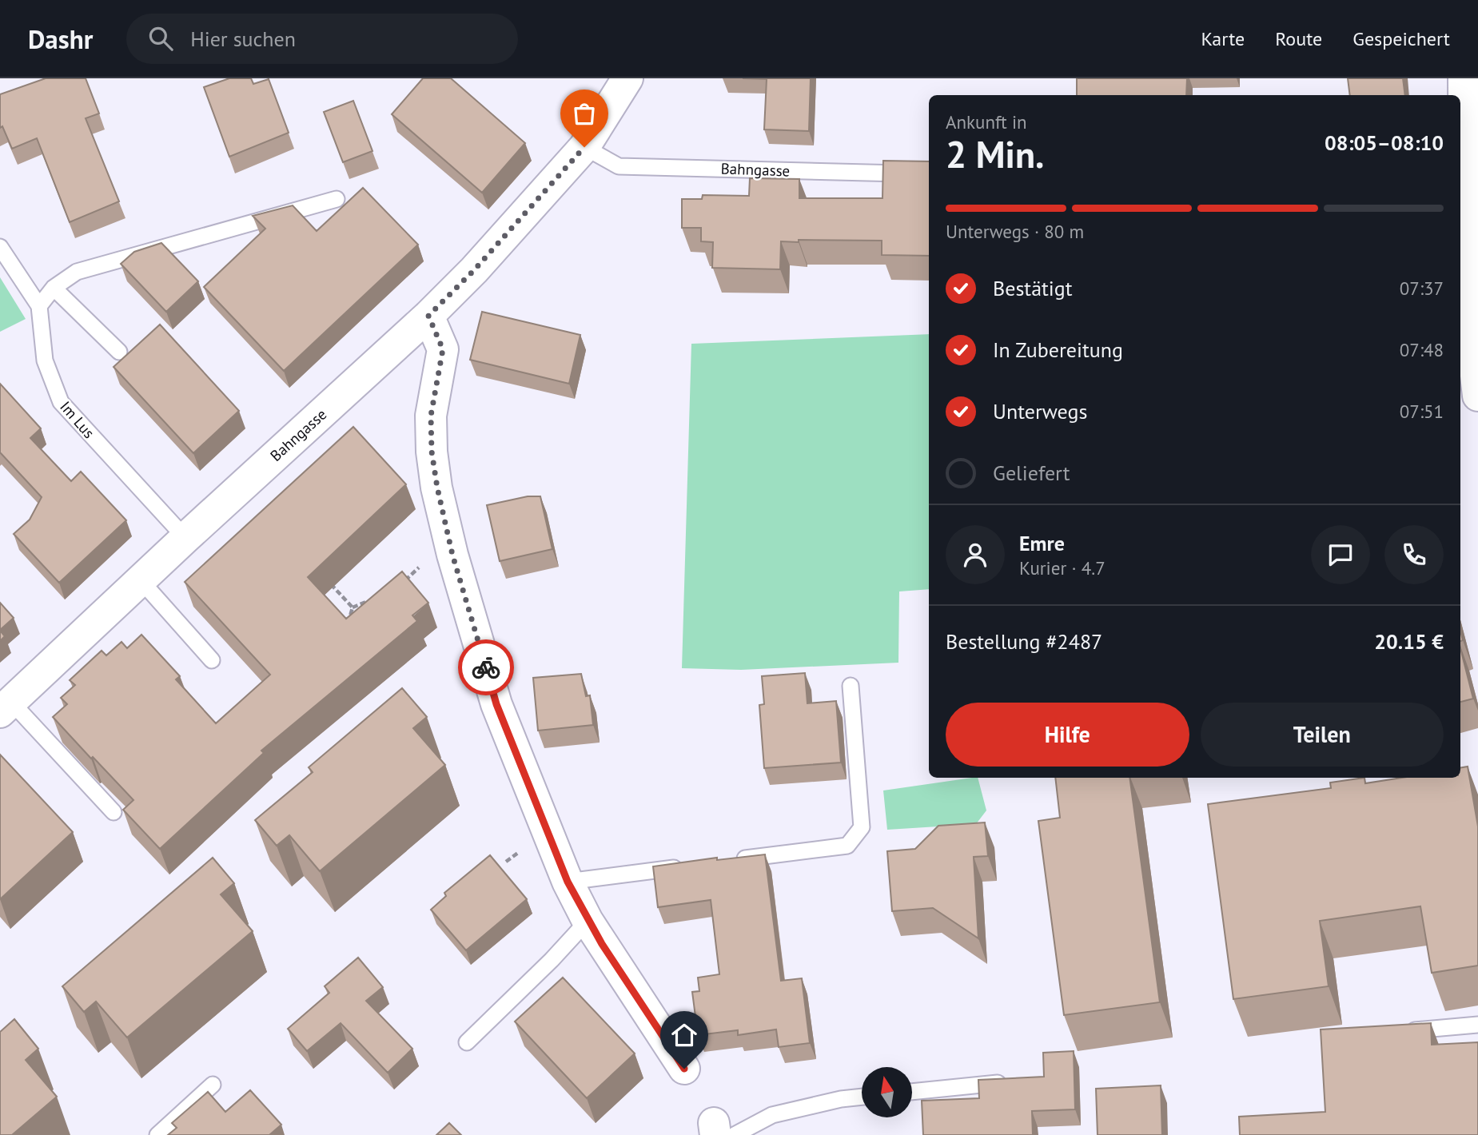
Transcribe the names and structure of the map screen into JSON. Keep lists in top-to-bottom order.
{
  "streets": {
    "street": ["Bahngasse"],
    "lane": ["Im Lus"]
  },
  "crossings": [
    ["Bahngasse", "Im Lus"]
  ],
  "north": "top",
  "page": {
    "header": "Dashr",
    "search": "Hier suchen",
    "nav": ["Karte", "Route", "Gespeichert"],
    "heading": ["2 Min.", "Ankunft in", "08:05–08:10"],
    "panel": [
      "Emre",
      "Kurier · 4.7",
      "Bestellung #2487",
      "20.15 €"
    ],
    "bar": "Unterwegs · 80 m",
    "list": [
      ["Bestätigt", "07:37"],
      ["In Zubereitung", "07:48"],
      ["Unterwegs", "07:51"],
      "Geliefert"
    ],
    "buttons": ["Hilfe", "Teilen"]
  }
}
